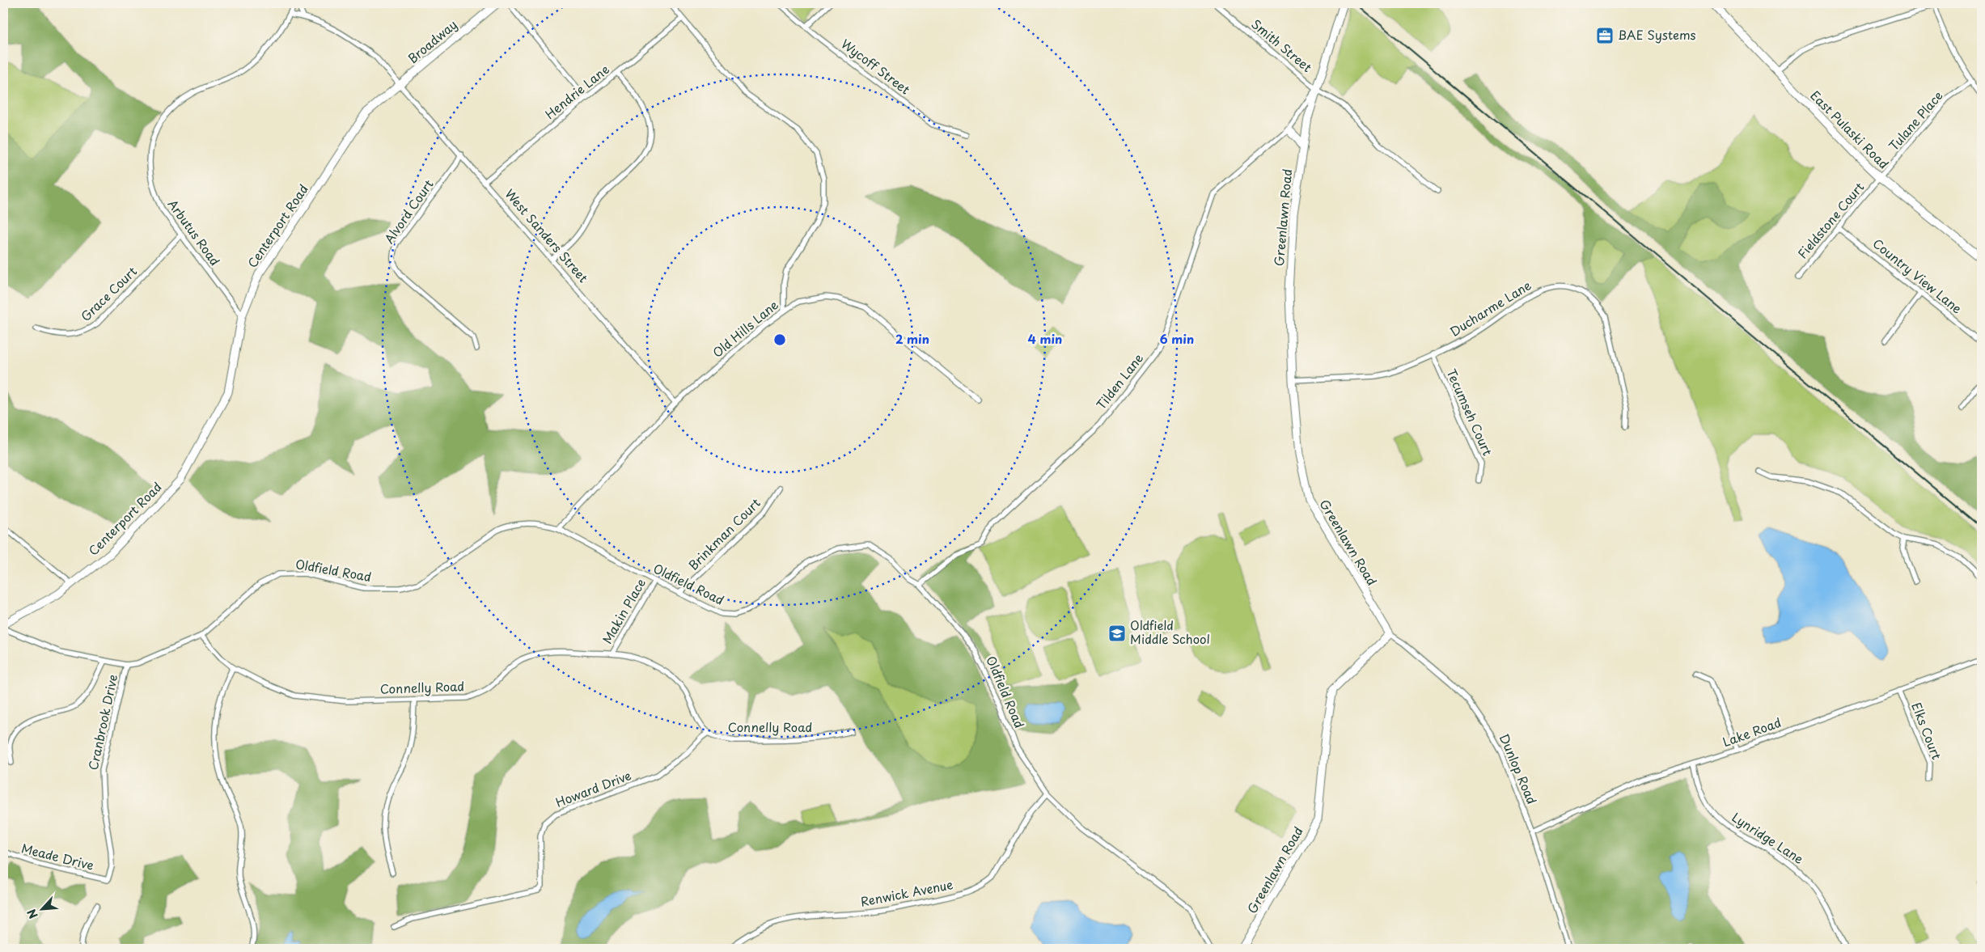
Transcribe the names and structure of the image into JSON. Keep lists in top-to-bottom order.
{
  "streets": {
    "main road": [
      "Broadway",
      "East Pulaski Road",
      "Greenlawn Road",
      "Centerport Road"
    ],
    "street": [
      "Smith Street",
      "Wycoff Street",
      "Hendrie Lane",
      "Tulane Place",
      "Alvord Court",
      "Fieldstone Court",
      "Arbutus Road",
      "West Sanders Street",
      "Country View Lane",
      "Grace Court",
      "Ducharme Lane",
      "Old Hills Lane",
      "Tilden Lane",
      "Tecumseh Court",
      "Brinkman Court",
      "Oldfield Road",
      "Makin Place",
      "Connelly Road",
      "Cranbrook Drive",
      "Elks Court",
      "Lake Road",
      "Dunlop Road",
      "Howard Drive",
      "Lynridge Lane",
      "Meade Drive",
      "Renwick Avenue"
    ]
  },
  "crossings": [
    ["Broadway", "Centerport Road"],
    ["Broadway", "West Sanders Street"],
    ["Smith Street", "Greenlawn Road"],
    ["Smith Street", "Tilden Lane"],
    ["Hendrie Lane", "West Sanders Street"],
    ["Tulane Place", "East Pulaski Road"],
    ["Tulane Place", "Fieldstone Court"],
    ["East Pulaski Road", "Fieldstone Court"],
    ["Alvord Court", "West Sanders Street"],
    ["Greenlawn Road", "Ducharme Lane"],
    ["Greenlawn Road", "Tilden Lane"],
    ["Greenlawn Road", "Dunlop Road"],
    ["Fieldstone Court", "Country View Lane"],
    ["Centerport Road", "Arbutus Road"],
    ["Centerport Road", "West Sanders Street"],
    ["Arbutus Road", "West Sanders Street"],
    ["Arbutus Road", "Grace Court"],
    ["West Sanders Street", "Old Hills Lane"],
    ["Ducharme Lane", "Tecumseh Court"],
    ["Old Hills Lane", "Oldfield Road"],
    ["Tilden Lane", "Oldfield Road"],
    ["Brinkman Court", "Oldfield Road"],
    ["Oldfield Road", "Makin Place"],
    ["Oldfield Road", "Connelly Road"],
    ["Oldfield Road", "Cranbrook Drive"],
    ["Oldfield Road", "Renwick Avenue"],
    ["Makin Place", "Connelly Road"],
    ["Connelly Road", "Howard Drive"],
    ["Cranbrook Drive", "Meade Drive"],
    ["Elks Court", "Lake Road"],
    ["Lake Road", "Dunlop Road"],
    ["Lake Road", "Lynridge Lane"]
  ],
  "places": {
    "office": ["BAE Systems"],
    "school or university": ["Oldfield Middle School"]
  },
  "north": "bottom left",
  "rings": ["2 min", "4 min", "6 min"]
}
